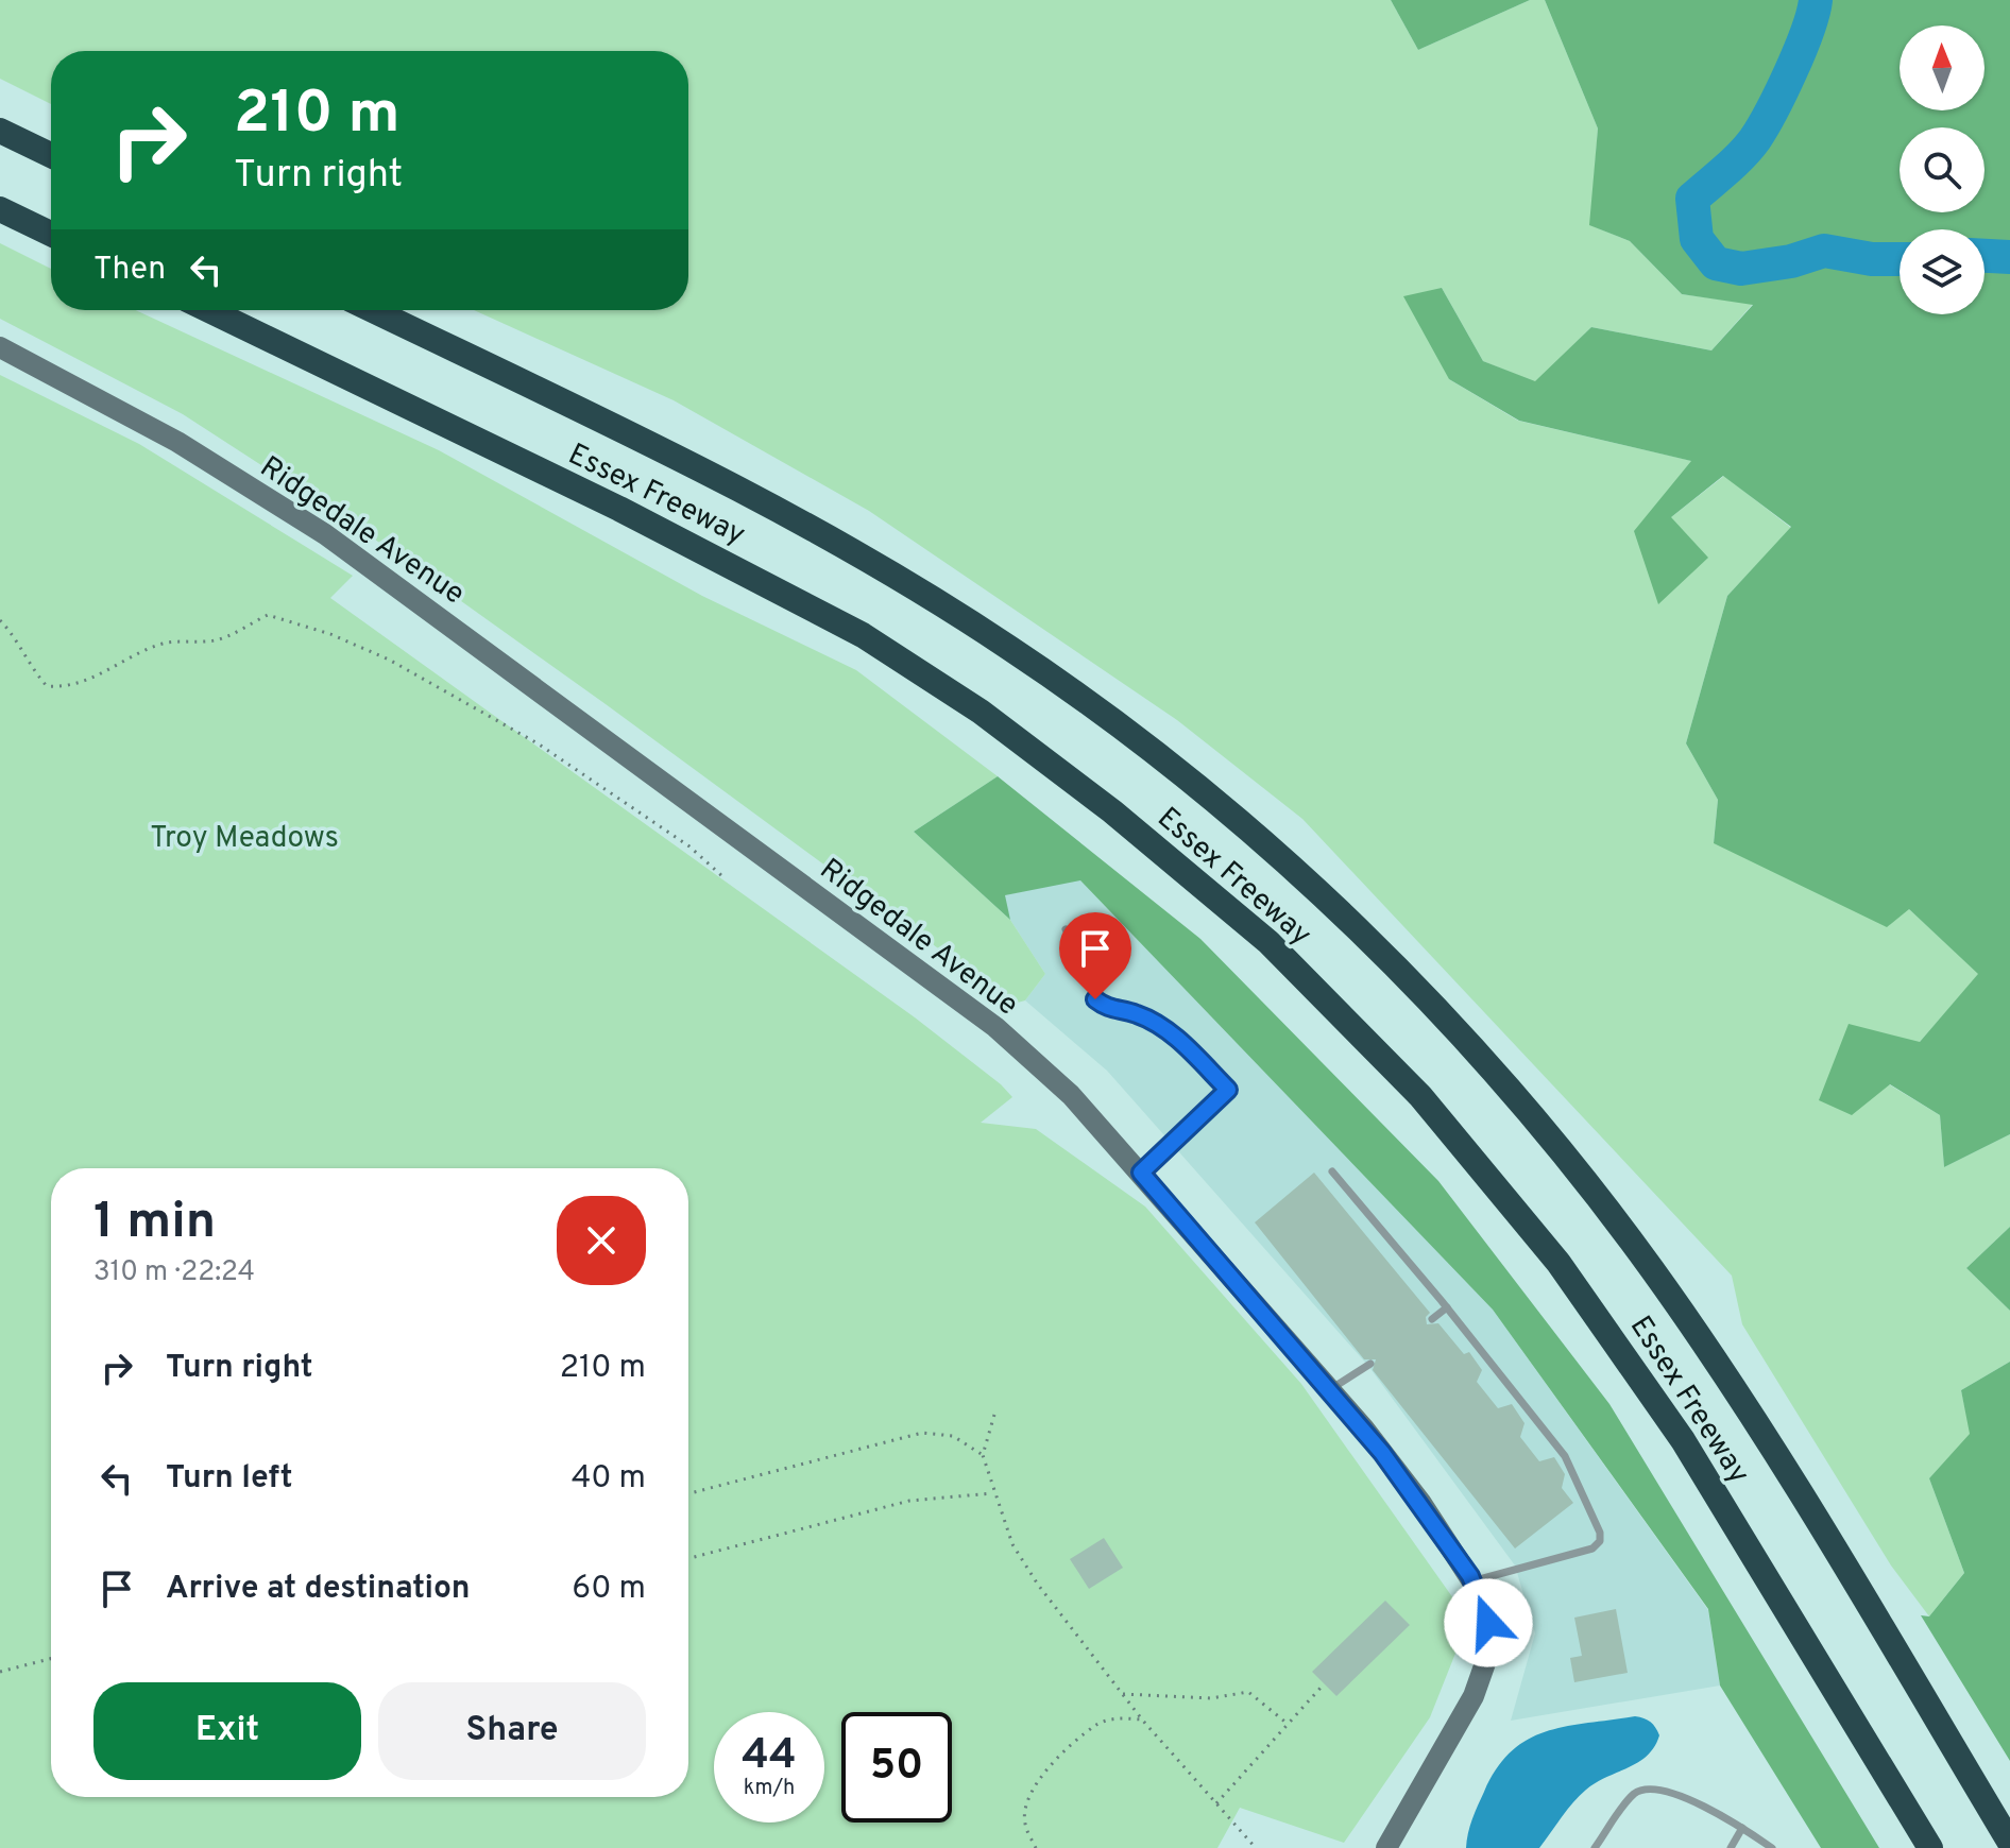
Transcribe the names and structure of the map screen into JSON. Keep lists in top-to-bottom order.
{
  "streets": {
    "highway": ["Essex Freeway"],
    "main road": ["Ridgedale Avenue"]
  },
  "parks": ["Troy Meadows"],
  "north": "top",
  "page": {
    "turn": ["210 m", "Turn right"],
    "then": "Then",
    "heading": ["1 min", "310 m · 22:24"],
    "list": [
      {
        "name": "Turn right",
        "value": "210 m"
      },
      {
        "name": "Turn left",
        "value": "40 m"
      },
      {
        "name": "Arrive at destination",
        "value": "60 m"
      }
    ],
    "buttons": ["Exit", "Share"],
    "speed": "44 km/h",
    "limit": "50"
  }
}
